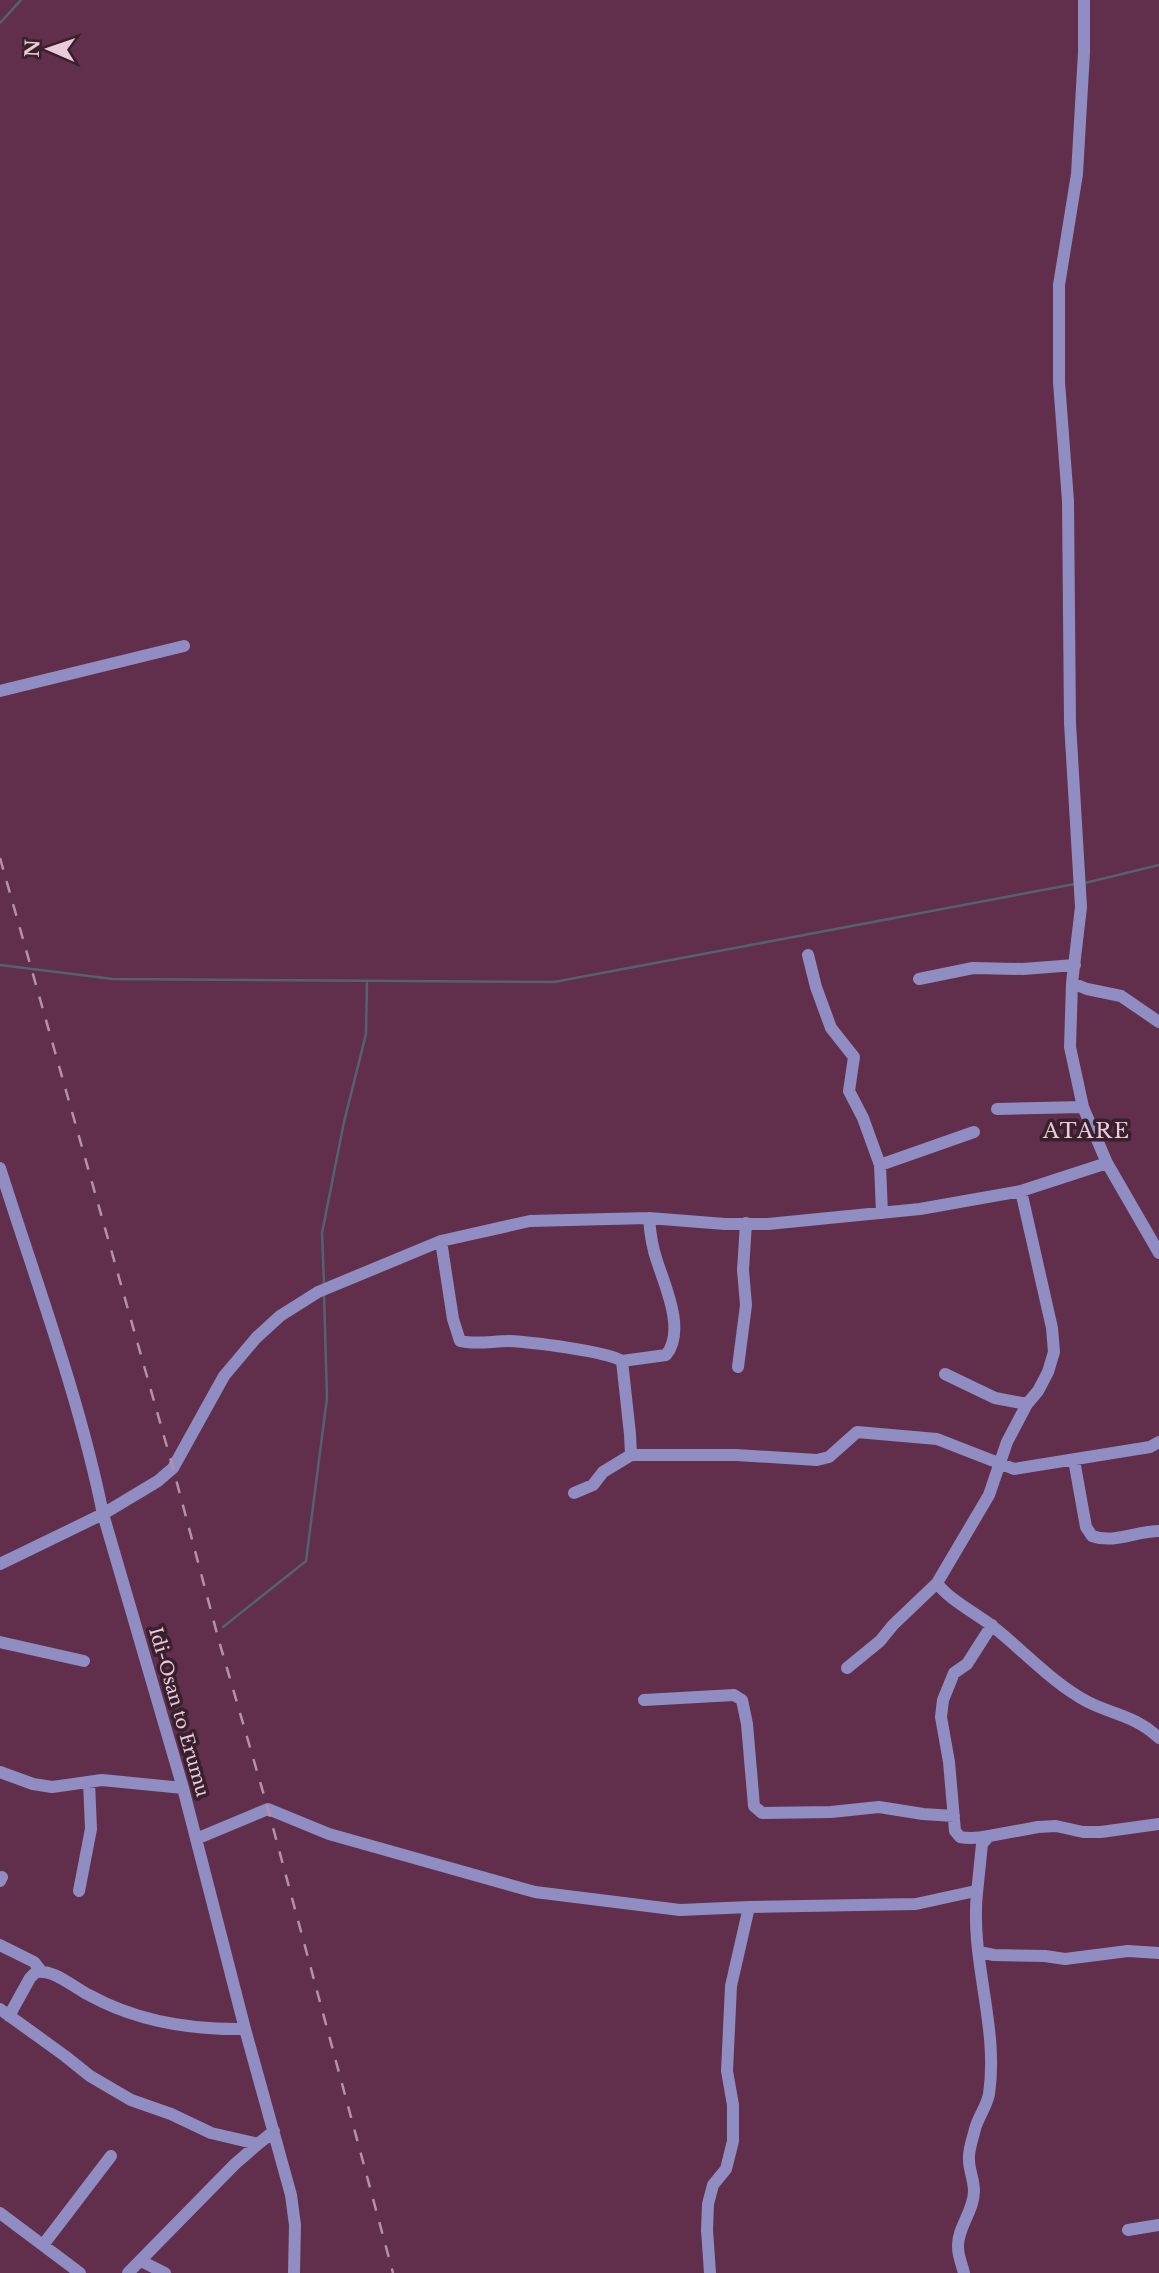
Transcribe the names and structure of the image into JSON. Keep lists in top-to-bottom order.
{
  "streets": {
    "street": ["Idi-Osan to Erumu"]
  },
  "districts": ["ATARE"],
  "north": "left"
}
